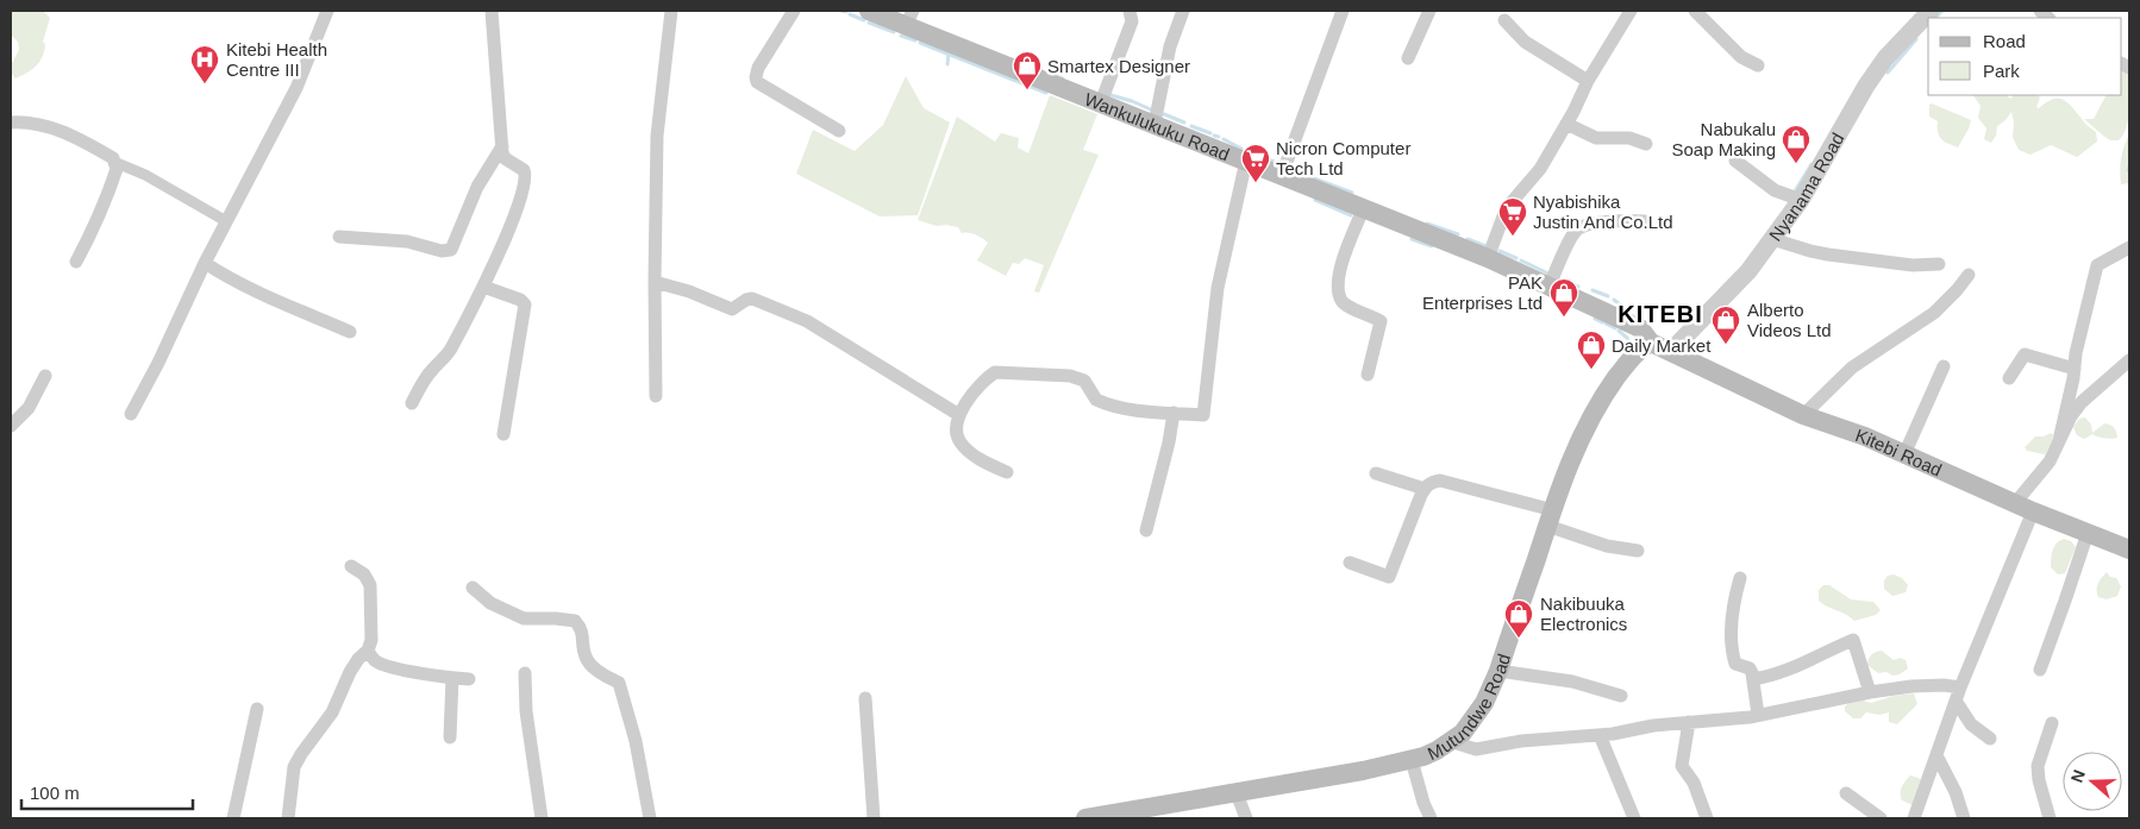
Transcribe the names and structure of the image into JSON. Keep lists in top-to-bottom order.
{
  "streets": {
    "main road": ["Wankulukuku Road", "Kitebi Road", "Mutundwe Road"],
    "street": ["Nyanama Road"]
  },
  "crossings": [
    ["Wankulukuku Road", "Nyanama Road"],
    ["Wankulukuku Road", "Kitebi Road"],
    ["Wankulukuku Road", "Mutundwe Road"],
    ["Nyanama Road", "Kitebi Road"]
  ],
  "districts": ["KITEBI"],
  "places": {
    "hospital": ["Kitebi Health Centre III"],
    "shop": [
      "Smartex Designer",
      "Nabukalu Soap Making",
      "PAK Enterprises Ltd",
      "Alberto Videos Ltd",
      "Daily Market",
      "Nakibuuka Electronics"
    ],
    "supermarket": ["Nicron Computer Tech Ltd", "Nyabishika Justin And Co.Ltd"]
  },
  "legend": ["Road", "Park"],
  "scale_bar": "100 m",
  "north": "left"
}
